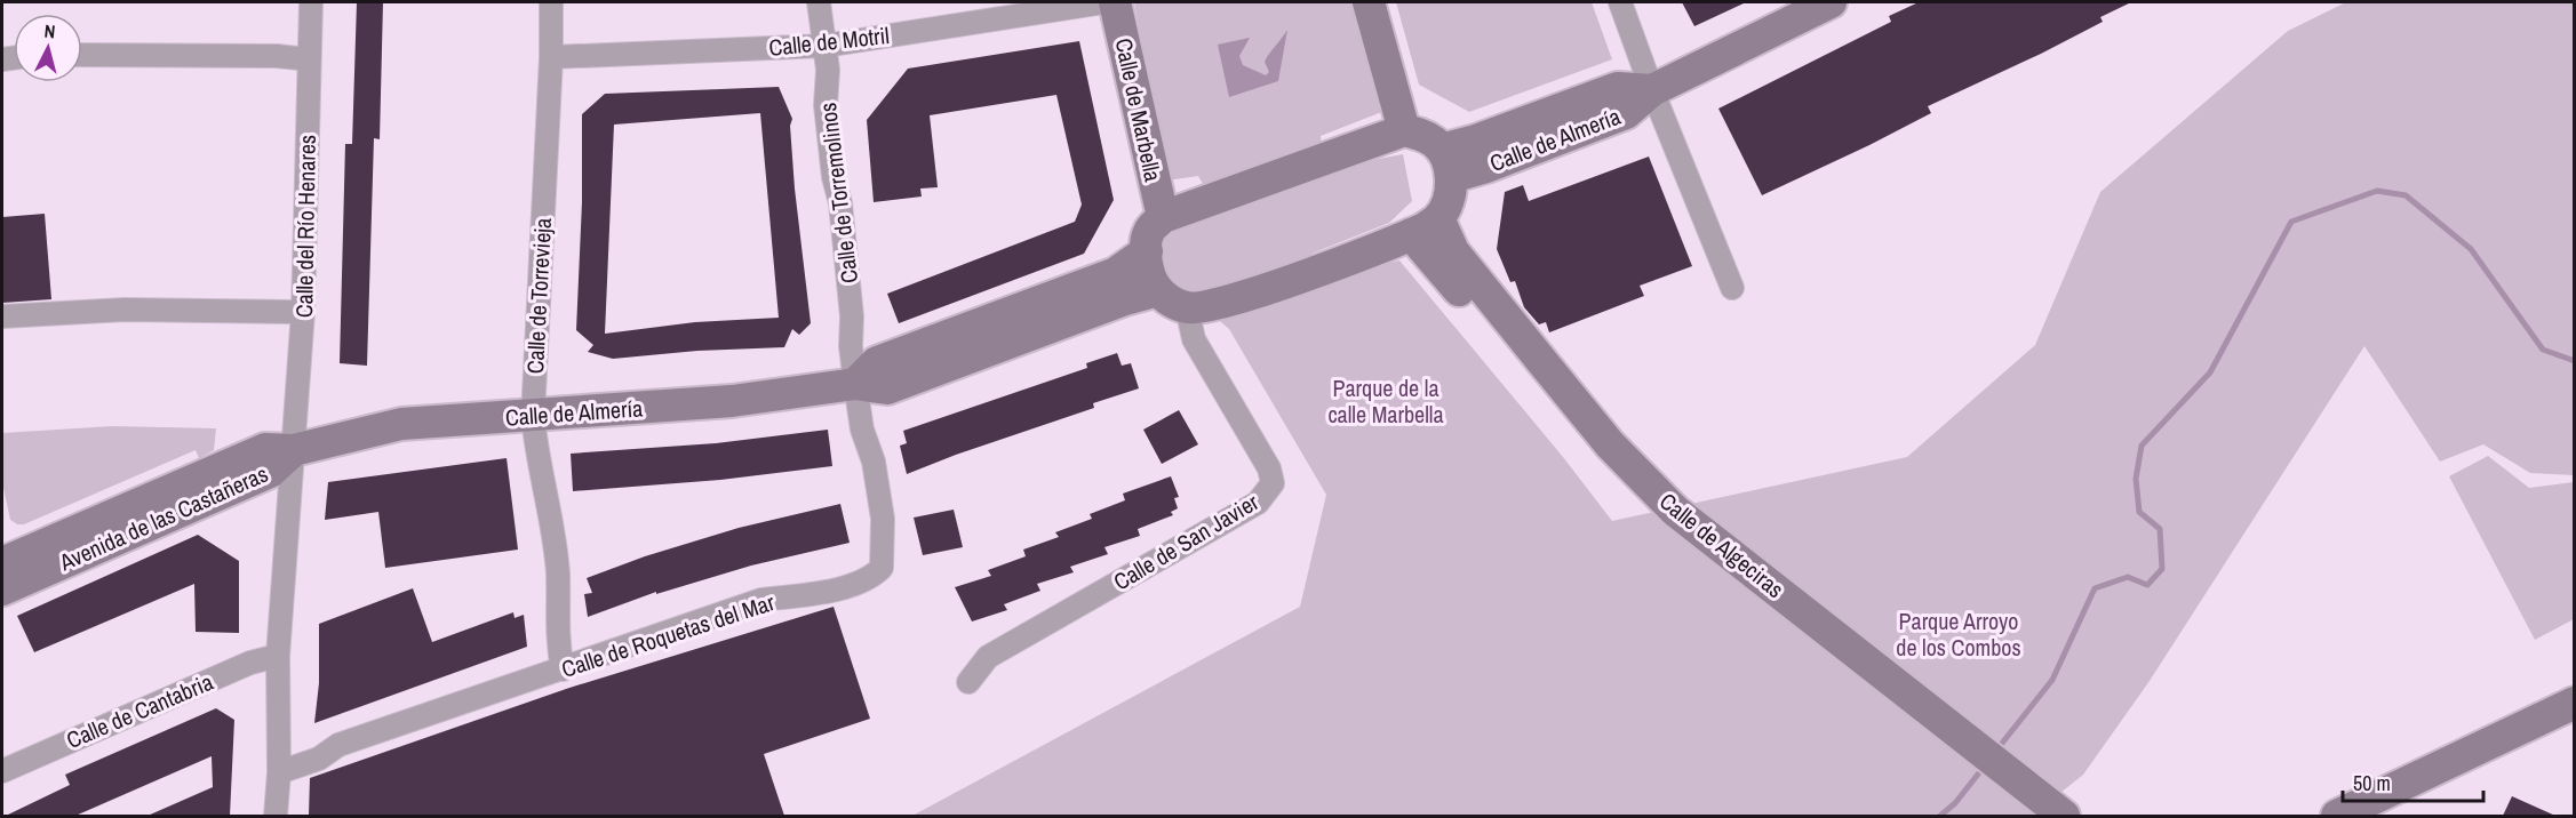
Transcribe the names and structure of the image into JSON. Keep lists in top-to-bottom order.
{
  "streets": {
    "street": [
      "Calle de Motril",
      "Calle de Marbella",
      "Calle de Almería",
      "Calle de Torremolinos",
      "Calle del Río Henares",
      "Calle de Torrevieja",
      "Avenida de las Castañeras",
      "Calle de San Javier",
      "Calle de Algeciras",
      "Calle de Roquetas del Mar",
      "Calle de Cantabria"
    ]
  },
  "crossings": [
    ["Calle de Motril", "Calle de Torremolinos"],
    ["Calle de Motril", "Calle de Torrevieja"],
    ["Calle de Almería", "Calle de Torremolinos"],
    ["Calle de Almería", "Calle del Río Henares"],
    ["Calle de Almería", "Calle de Torrevieja"],
    ["Calle de Almería", "Avenida de las Castañeras"],
    ["Calle de Almería", "Calle de Roquetas del Mar"],
    ["Calle de Torremolinos", "Calle de Roquetas del Mar"],
    ["Calle del Río Henares", "Avenida de las Castañeras"],
    ["Calle del Río Henares", "Calle de Roquetas del Mar"],
    ["Calle del Río Henares", "Calle de Cantabria"],
    ["Calle de Torrevieja", "Calle de Roquetas del Mar"]
  ],
  "parks": ["Parque de la calle Marbella", "Parque Arroyo de los Combos"],
  "scale_bar": "50 m",
  "north": "top"
}
